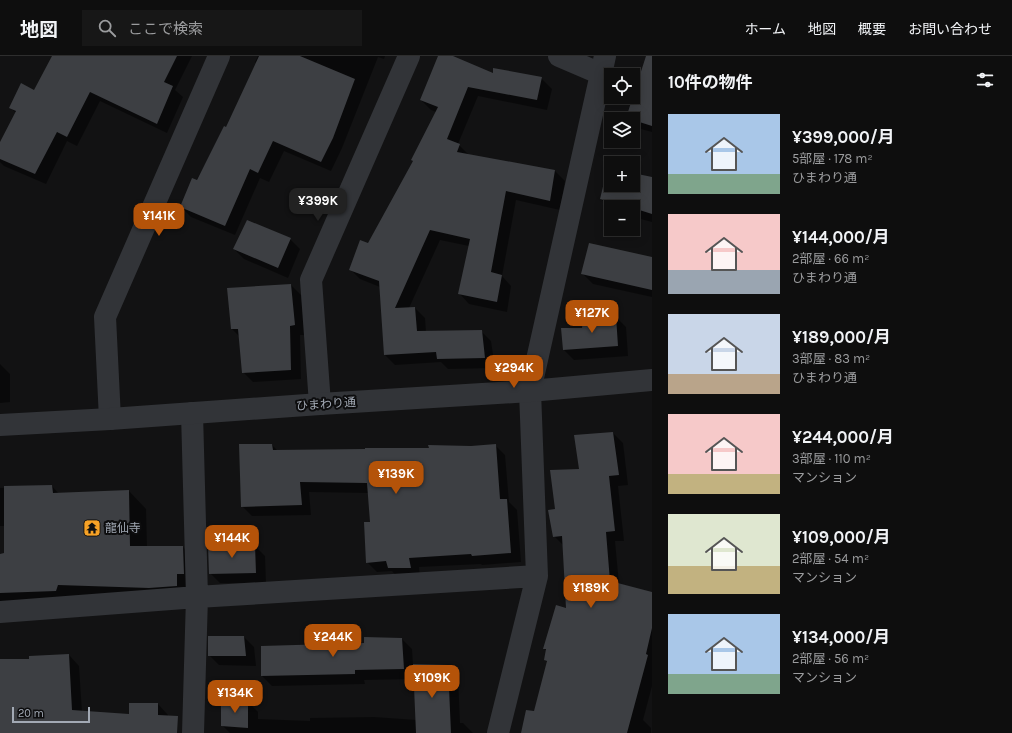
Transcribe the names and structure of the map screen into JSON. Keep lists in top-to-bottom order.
{
  "streets": {
    "street": ["ひまわり通"]
  },
  "places": {
    "temple": ["龍仙寺"]
  },
  "scale_bar": "20 m",
  "page": {
    "header": "地図",
    "search": "ここで検索",
    "nav": [
      "ホーム",
      "地図",
      "概要",
      "お問い合わせ"
    ],
    "heading": "10件の物件",
    "map_buttons": ["+", "−"],
    "list": [
      {
        "name": "¥399,000/月",
        "note": "5部屋 · 178 m² · ひまわり通"
      },
      {
        "name": "¥144,000/月",
        "note": "2部屋 · 66 m² · ひまわり通"
      },
      {
        "name": "¥189,000/月",
        "note": "3部屋 · 83 m² · ひまわり通"
      },
      {
        "name": "¥244,000/月",
        "note": "3部屋 · 110 m² · マンション"
      },
      {
        "name": "¥109,000/月",
        "note": "2部屋 · 54 m² · マンション"
      },
      {
        "name": "¥134,000/月",
        "note": "2部屋 · 56 m² · マンション"
      }
    ],
    "price": [
      "¥399K",
      "¥141K",
      "¥127K",
      "¥294K",
      "¥139K",
      "¥144K",
      "¥189K",
      "¥244K",
      "¥109K",
      "¥134K"
    ],
    "scale": "20 m"
  }
}
